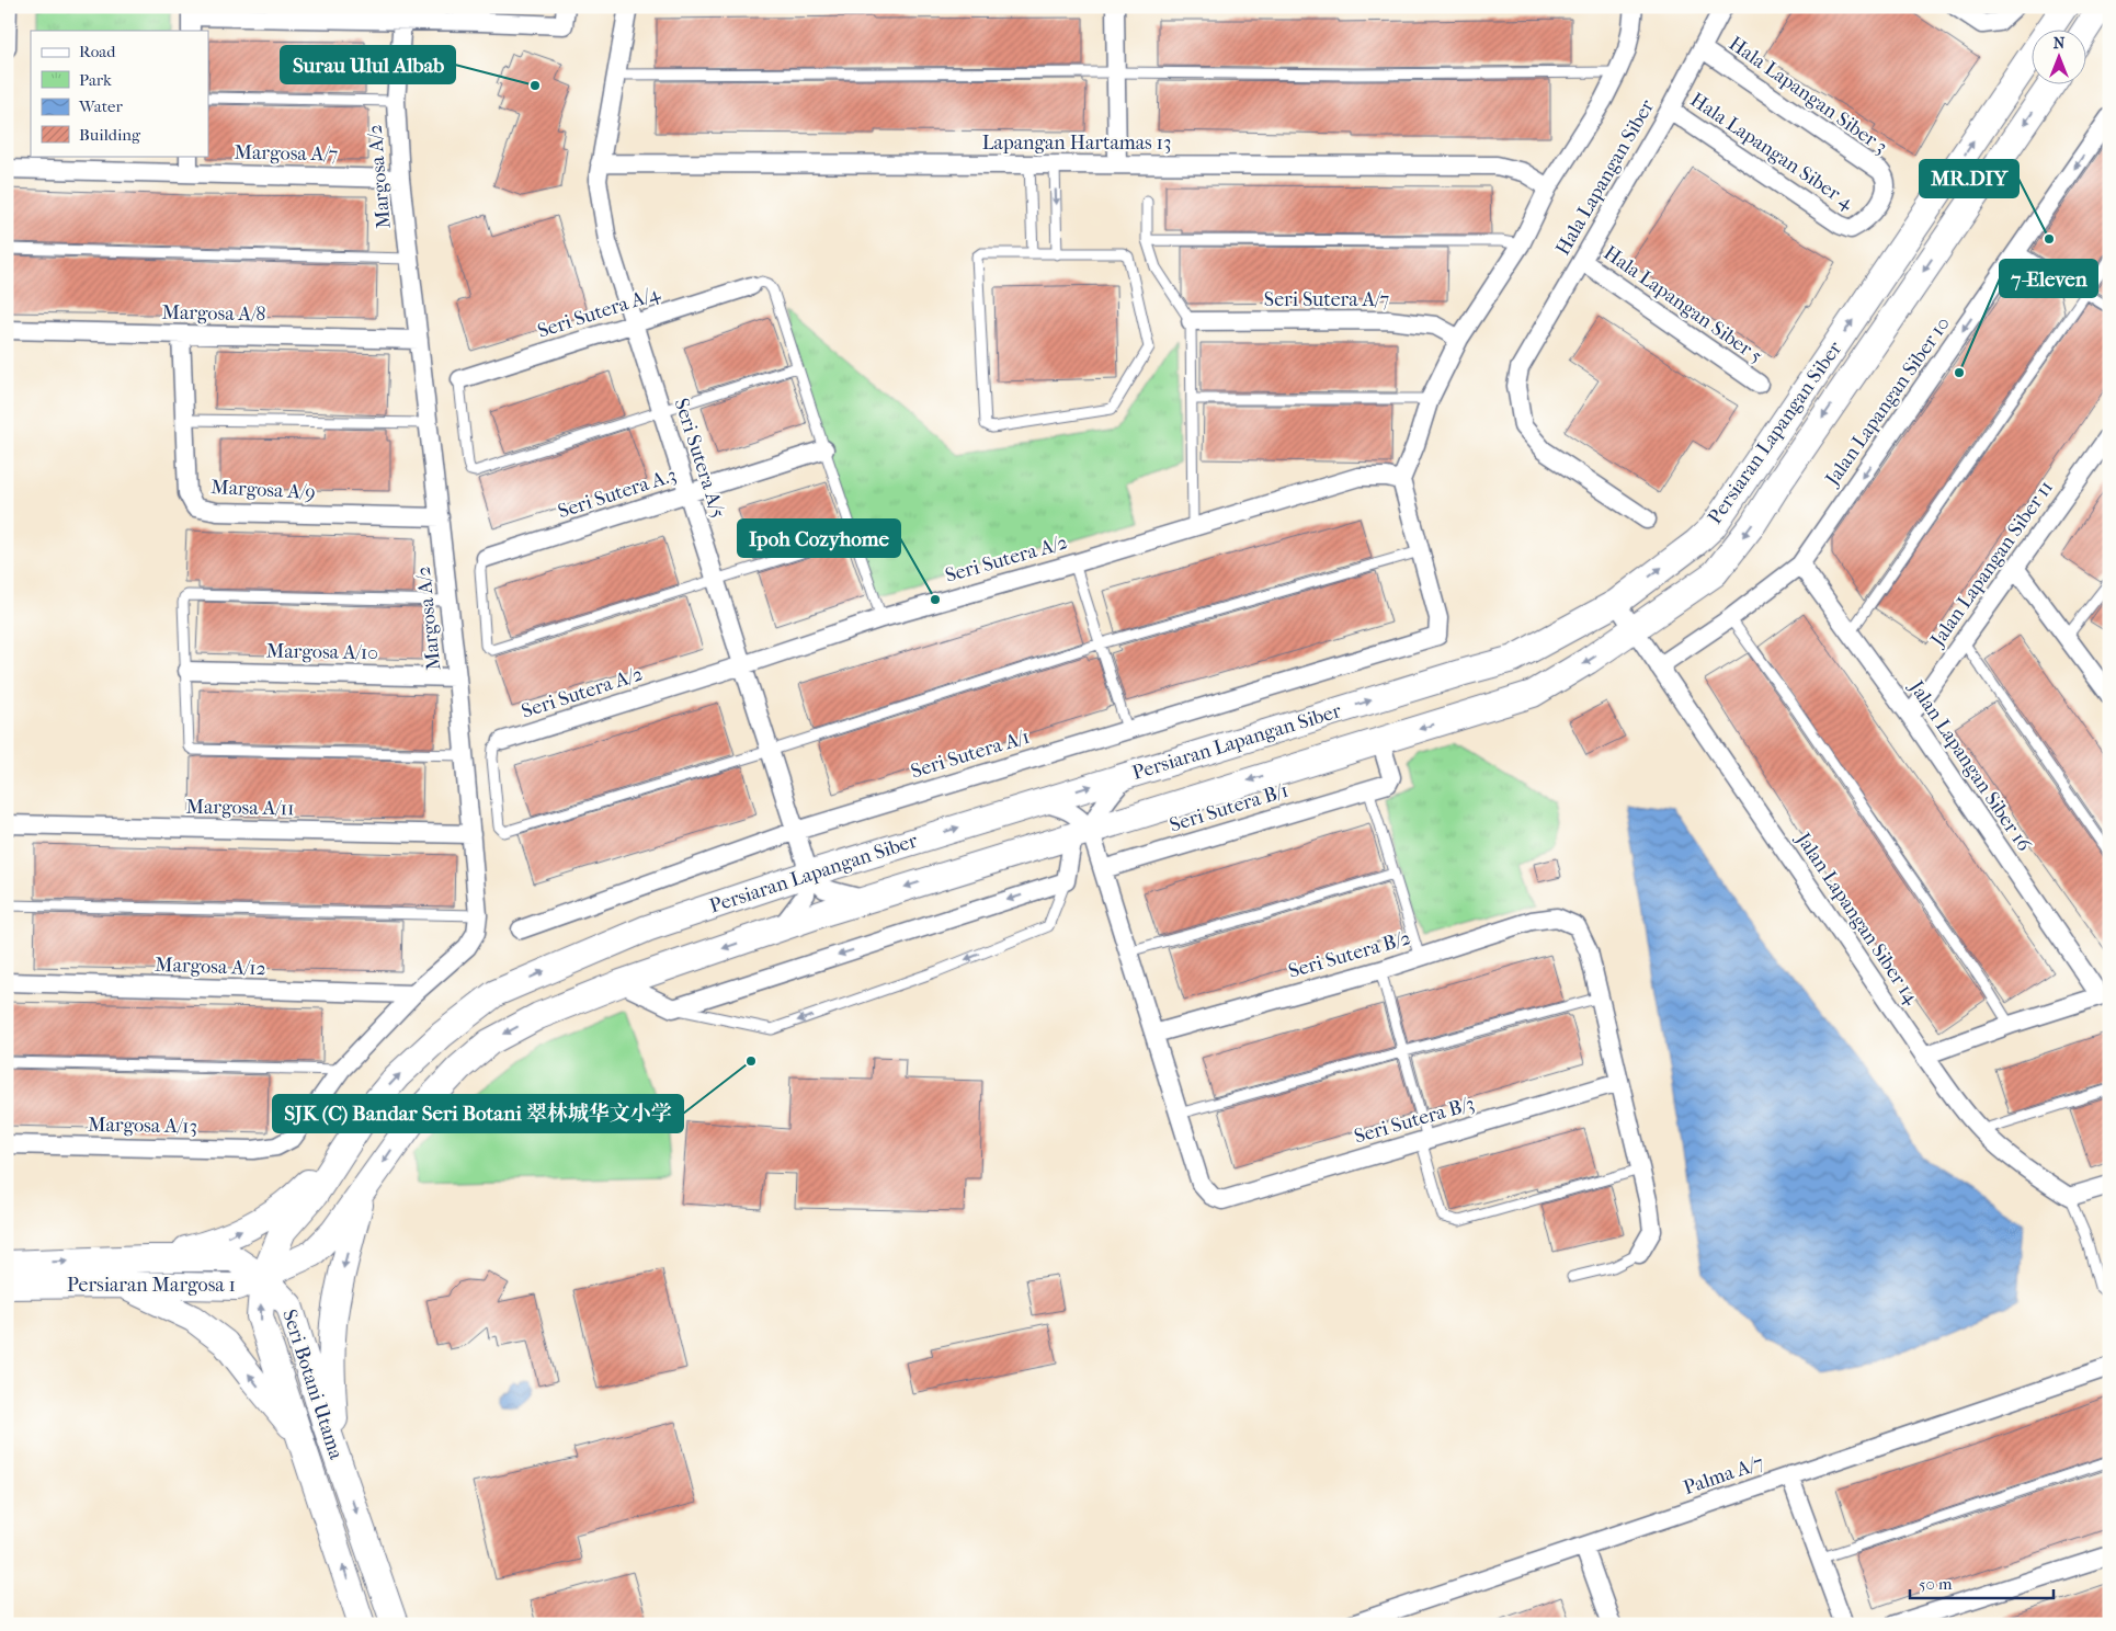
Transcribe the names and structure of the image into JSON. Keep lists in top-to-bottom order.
{
  "streets": {
    "main road": ["Persiaran Lapangan Siber", "Persiaran Margosa 1", "Seri Botani Utama"],
    "street": [
      "Hala Lapangan Siber 3",
      "Lapangan Hartamas 13",
      "Hala Lapangan Siber 4",
      "Margosa A/7",
      "Margosa A/2",
      "Hala Lapangan Siber",
      "Seri Sutera A/7",
      "Hala Lapangan Siber 5",
      "Seri Sutera A/4",
      "Margosa A/8",
      "Jalan Lapangan Siber 10",
      "Seri Sutera A/5",
      "Margosa A/9",
      "Seri Sutera A.3",
      "Seri Sutera A/2",
      "Jalan Lapangan Siber 11",
      "Margosa A/10",
      "Seri Sutera A/1",
      "Jalan Lapangan Siber 16",
      "Margosa A/11",
      "Seri Sutera B/1",
      "Jalan Lapangan Siber 14",
      "Seri Sutera B/2",
      "Margosa A/12",
      "Seri Sutera B/3",
      "Margosa A/13",
      "Palma A/7"
    ]
  },
  "crossings": [
    ["Hala Lapangan Siber 3", "Hala Lapangan Siber 4"],
    ["Hala Lapangan Siber 3", "Hala Lapangan Siber"],
    ["Lapangan Hartamas 13", "Seri Sutera A/5"],
    ["Hala Lapangan Siber 4", "Hala Lapangan Siber"],
    ["Margosa A/7", "Margosa A/2"],
    ["Margosa A/2", "Margosa A/8"],
    ["Margosa A/2", "Margosa A/9"],
    ["Margosa A/2", "Margosa A/10"],
    ["Margosa A/2", "Margosa A/11"],
    ["Margosa A/2", "Margosa A/12"],
    ["Margosa A/2", "Margosa A/13"],
    ["Hala Lapangan Siber", "Hala Lapangan Siber 5"],
    ["Seri Sutera A/4", "Seri Sutera A/5"],
    ["Margosa A/8", "Margosa A/9"],
    ["Jalan Lapangan Siber 10", "Jalan Lapangan Siber 16"],
    ["Jalan Lapangan Siber 10", "Jalan Lapangan Siber 14"],
    ["Persiaran Lapangan Siber", "Seri Sutera A/5"],
    ["Persiaran Lapangan Siber", "Seri Sutera B/1"],
    ["Persiaran Lapangan Siber", "Jalan Lapangan Siber 14"],
    ["Persiaran Lapangan Siber", "Persiaran Margosa 1"],
    ["Persiaran Lapangan Siber", "Seri Botani Utama"],
    ["Seri Sutera A/5", "Seri Sutera A.3"],
    ["Seri Sutera A/5", "Seri Sutera A/2"],
    ["Seri Sutera A/5", "Seri Sutera A/1"],
    ["Jalan Lapangan Siber 11", "Jalan Lapangan Siber 16"],
    ["Persiaran Margosa 1", "Seri Botani Utama"]
  ],
  "one_way": ["Jalan Lapangan Siber 10"],
  "places": [
    "Surau Ulul Albab",
    "MR.DIY",
    "7-Eleven",
    "Ipoh Cozyhome",
    "SJK (C) Bandar Seri Botani 翠林城华文小学"
  ],
  "legend": [
    "Road",
    "Park",
    "Water",
    "Building"
  ],
  "scale_bar": "50 m",
  "north": "top"
}
